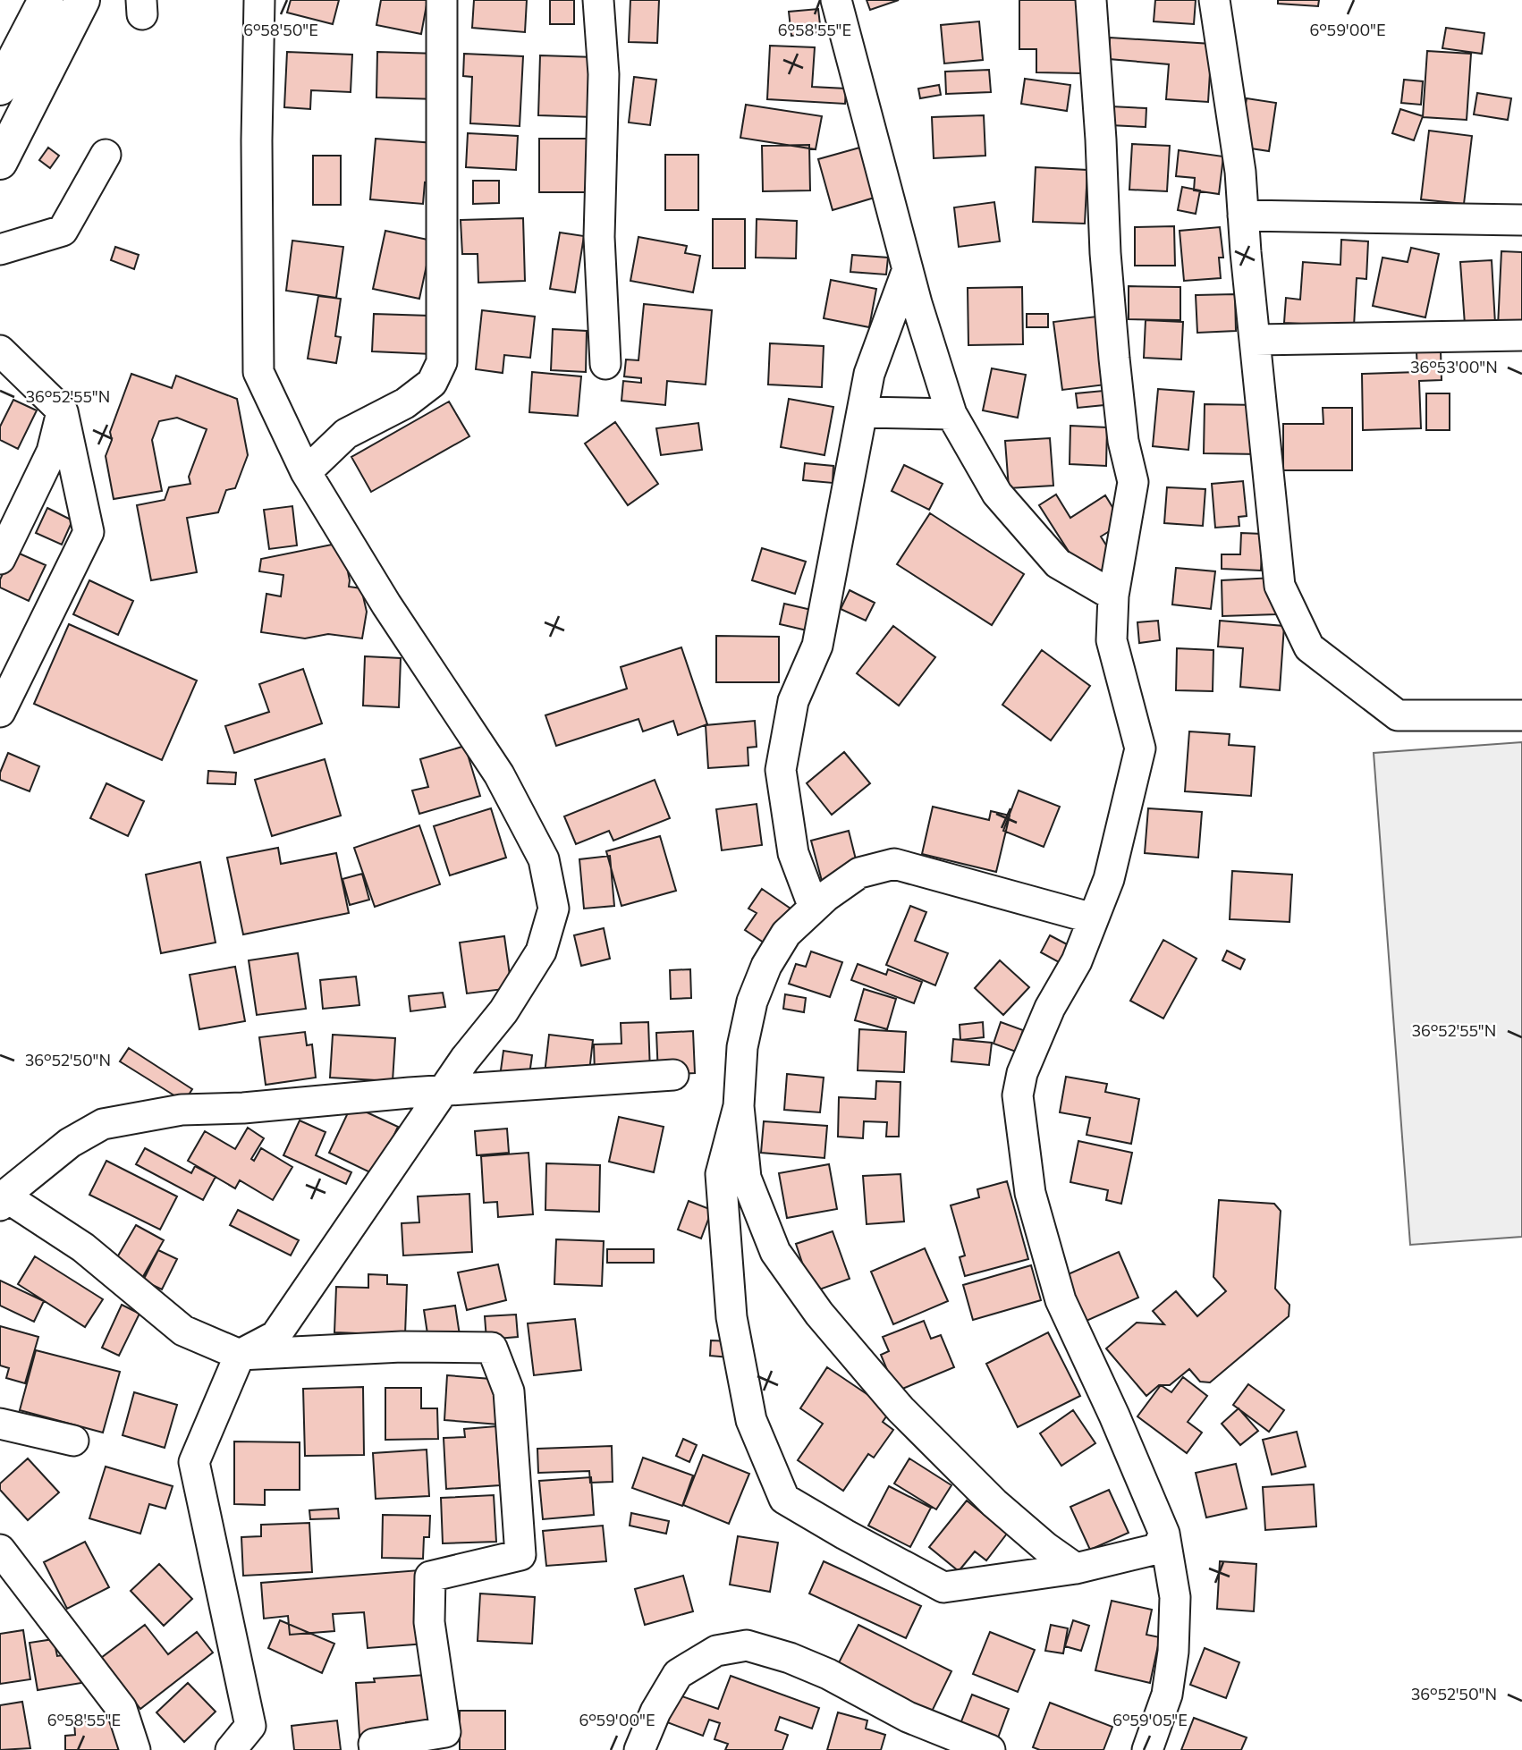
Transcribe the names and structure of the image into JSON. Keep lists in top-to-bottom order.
{
  "coordinates": [
    "6°58'50\"E",
    "6°58'55\"E",
    "6°59'00\"E",
    "36°53'00\"N",
    "36°52'55\"N",
    "36°52'50\"N",
    "6°59'05\"E"
  ]
}
